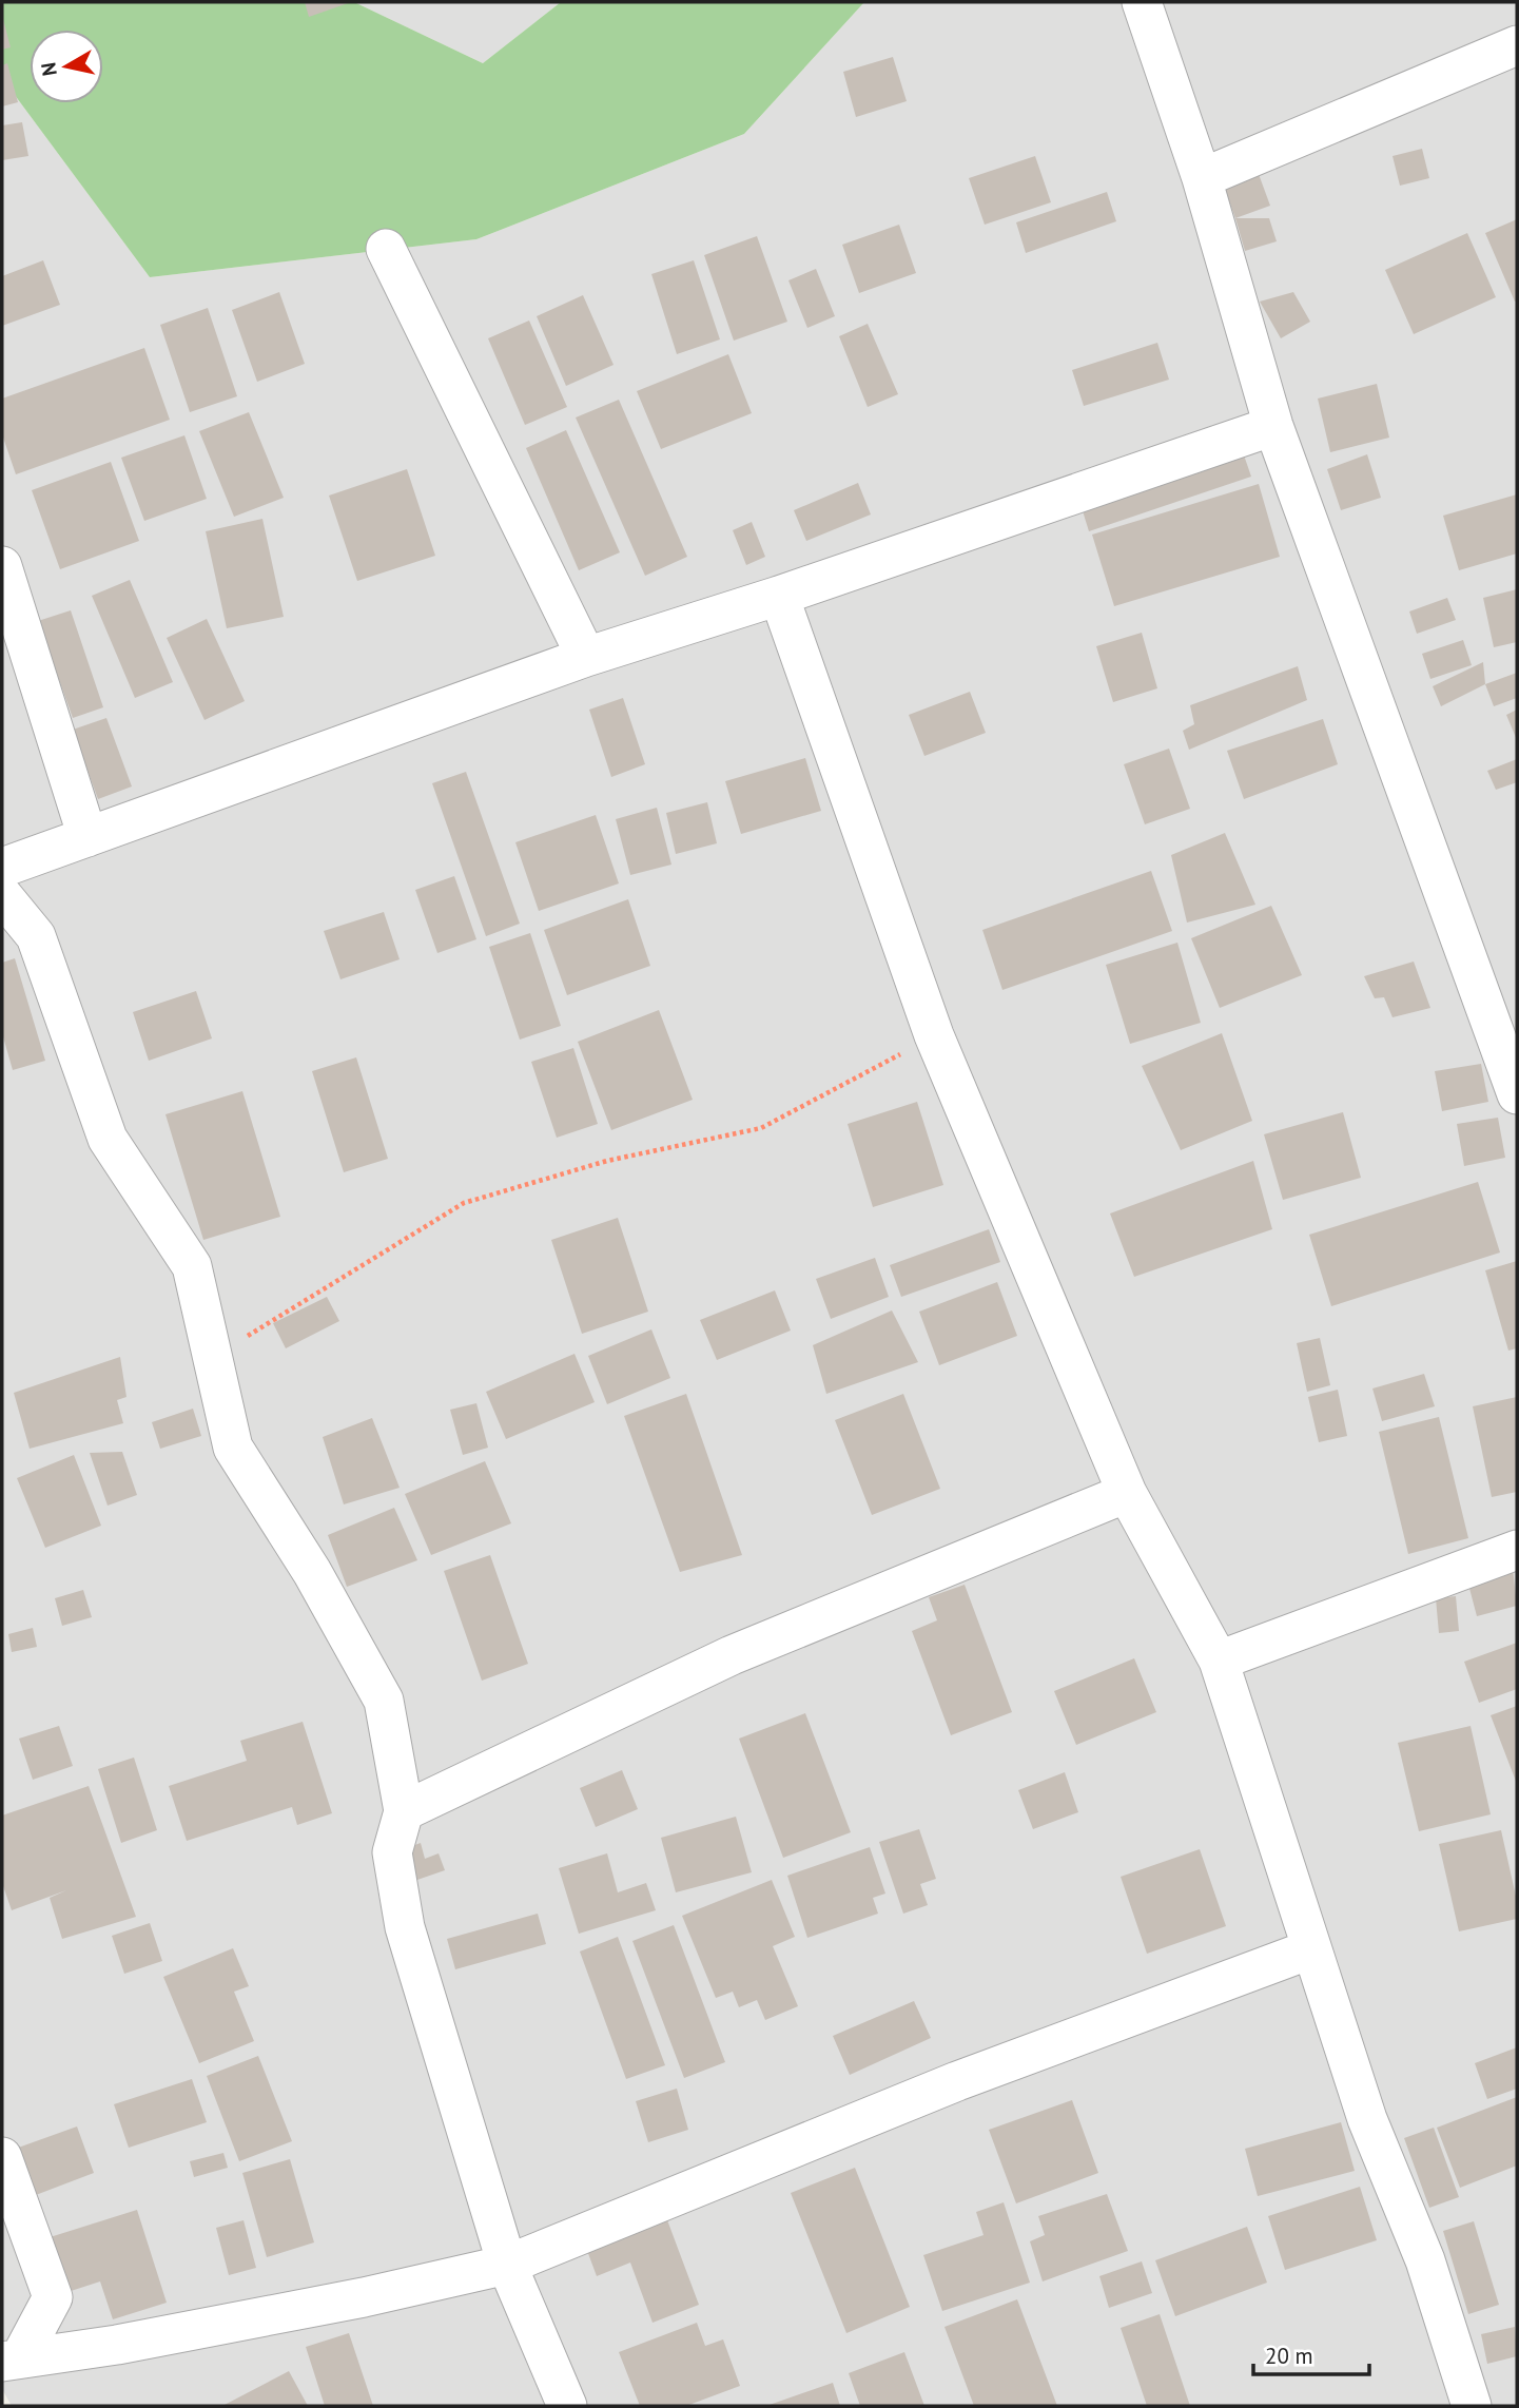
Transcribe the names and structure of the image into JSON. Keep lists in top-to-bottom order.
{
  "scale_bar": "20 m",
  "north": "left"
}
